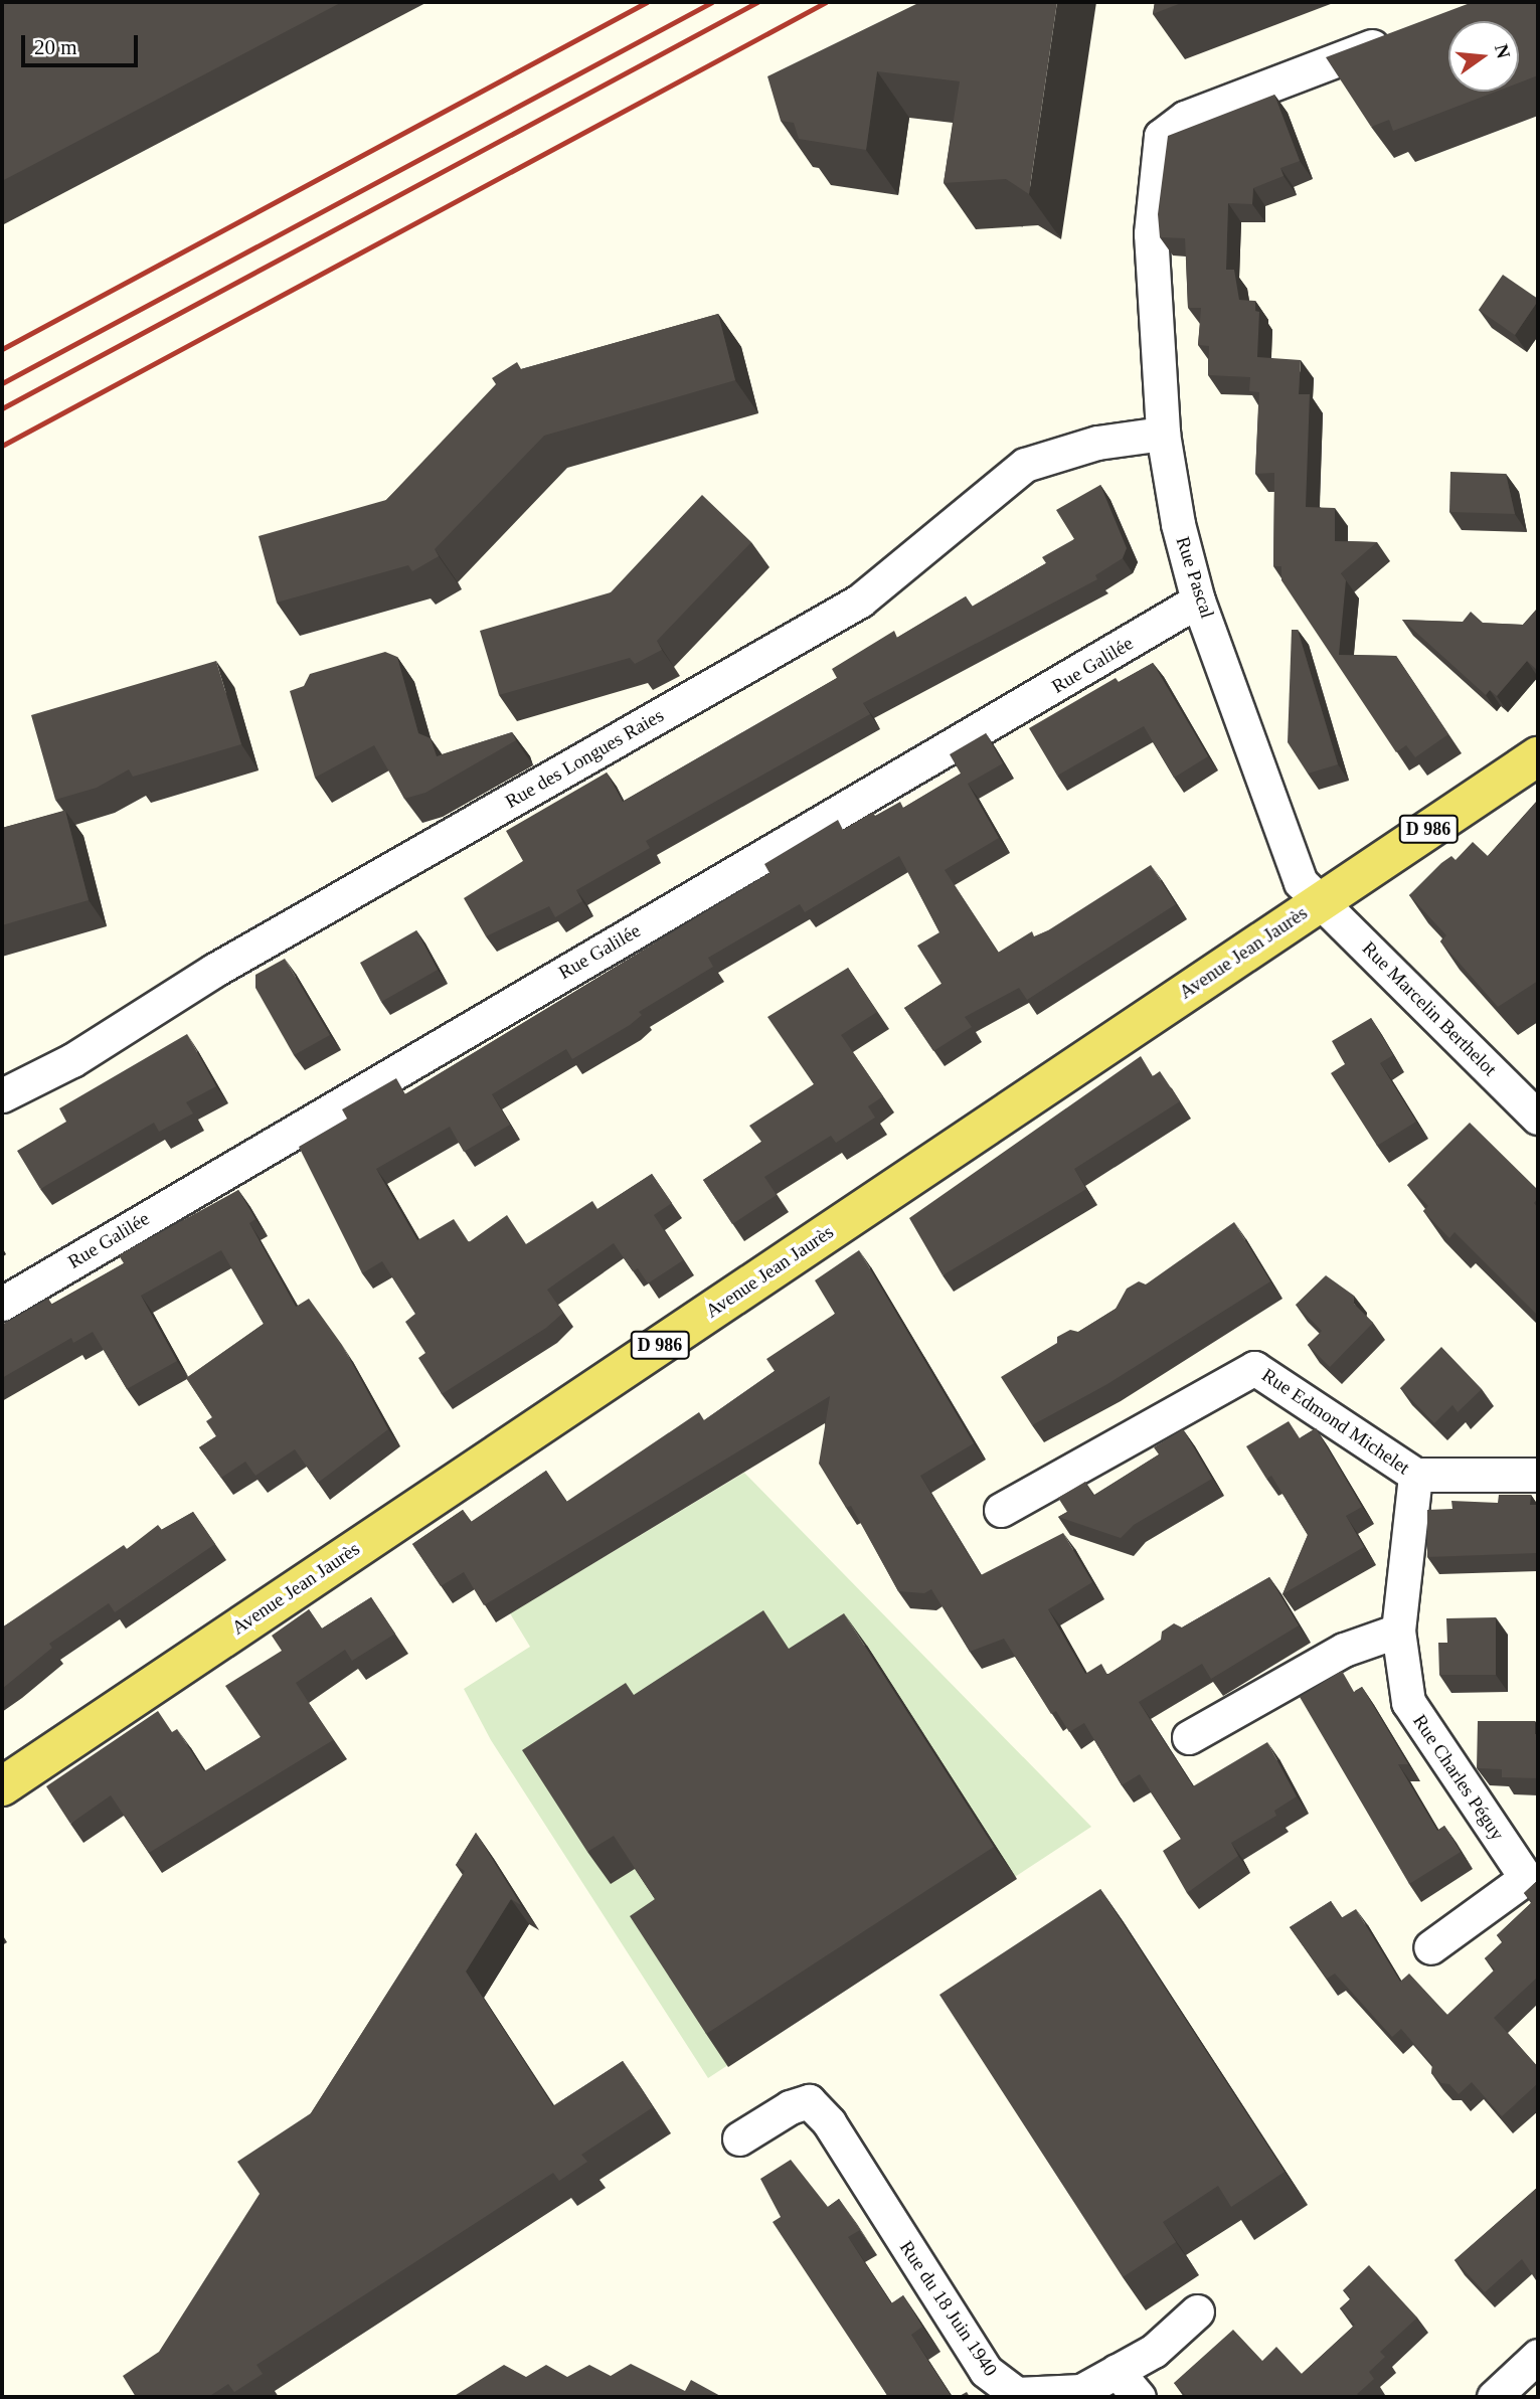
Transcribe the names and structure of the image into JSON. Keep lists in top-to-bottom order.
{
  "streets": {
    "main road": ["D 986", "Avenue Jean Jaurès"],
    "street": [
      "Rue Pascal",
      "Rue Galilée",
      "Rue des Longues Raies",
      "Rue Marcelin Berthelot",
      "Rue Edmond Michelet",
      "Rue Charles Péguy",
      "Rue du 18 Juin 1940"
    ]
  },
  "crossings": [
    ["Rue Pascal", "Rue Galilée"],
    ["Rue Pascal", "Rue des Longues Raies"],
    ["Rue Pascal", "Avenue Jean Jaurès"],
    ["Rue Pascal", "Rue Marcelin Berthelot"],
    ["Avenue Jean Jaurès", "Rue Marcelin Berthelot"],
    ["Rue Edmond Michelet", "Rue Charles Péguy"]
  ],
  "scale_bar": "20 m",
  "north": "right"
}
